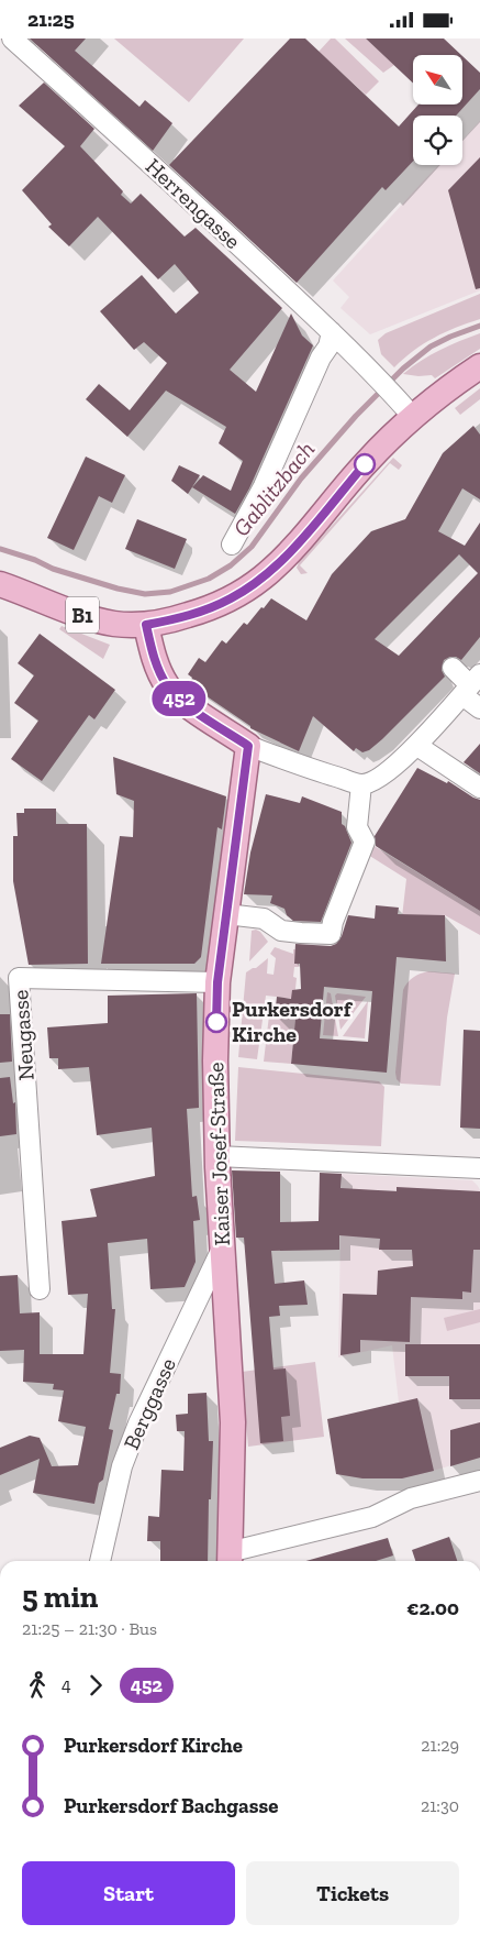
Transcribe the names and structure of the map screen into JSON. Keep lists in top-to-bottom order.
{
  "streets": {
    "main road": ["B1", "Kaiser Josef-Straße"],
    "street": ["Herrengasse", "Neugasse", "Berggasse"]
  },
  "crossings": [
    ["Herrengasse", "B1"],
    ["Neugasse", "Kaiser Josef-Straße"],
    ["Kaiser Josef-Straße", "Berggasse"]
  ],
  "water": ["Gablitzbach"],
  "places": ["Purkersdorf Kirche"],
  "lines": ["bus line 452"],
  "north": "top left",
  "page": {
    "status": "21:25",
    "on_map": "452",
    "heading": ["5 min", "21:25 – 21:30 · Bus", "€2.00"],
    "legs": ["4", "452"],
    "list": [
      {
        "name": "Purkersdorf Kirche",
        "value": "21:29"
      },
      {
        "name": "Purkersdorf Bachgasse",
        "value": "21:30"
      }
    ],
    "buttons": ["Start", "Tickets"]
  }
}
